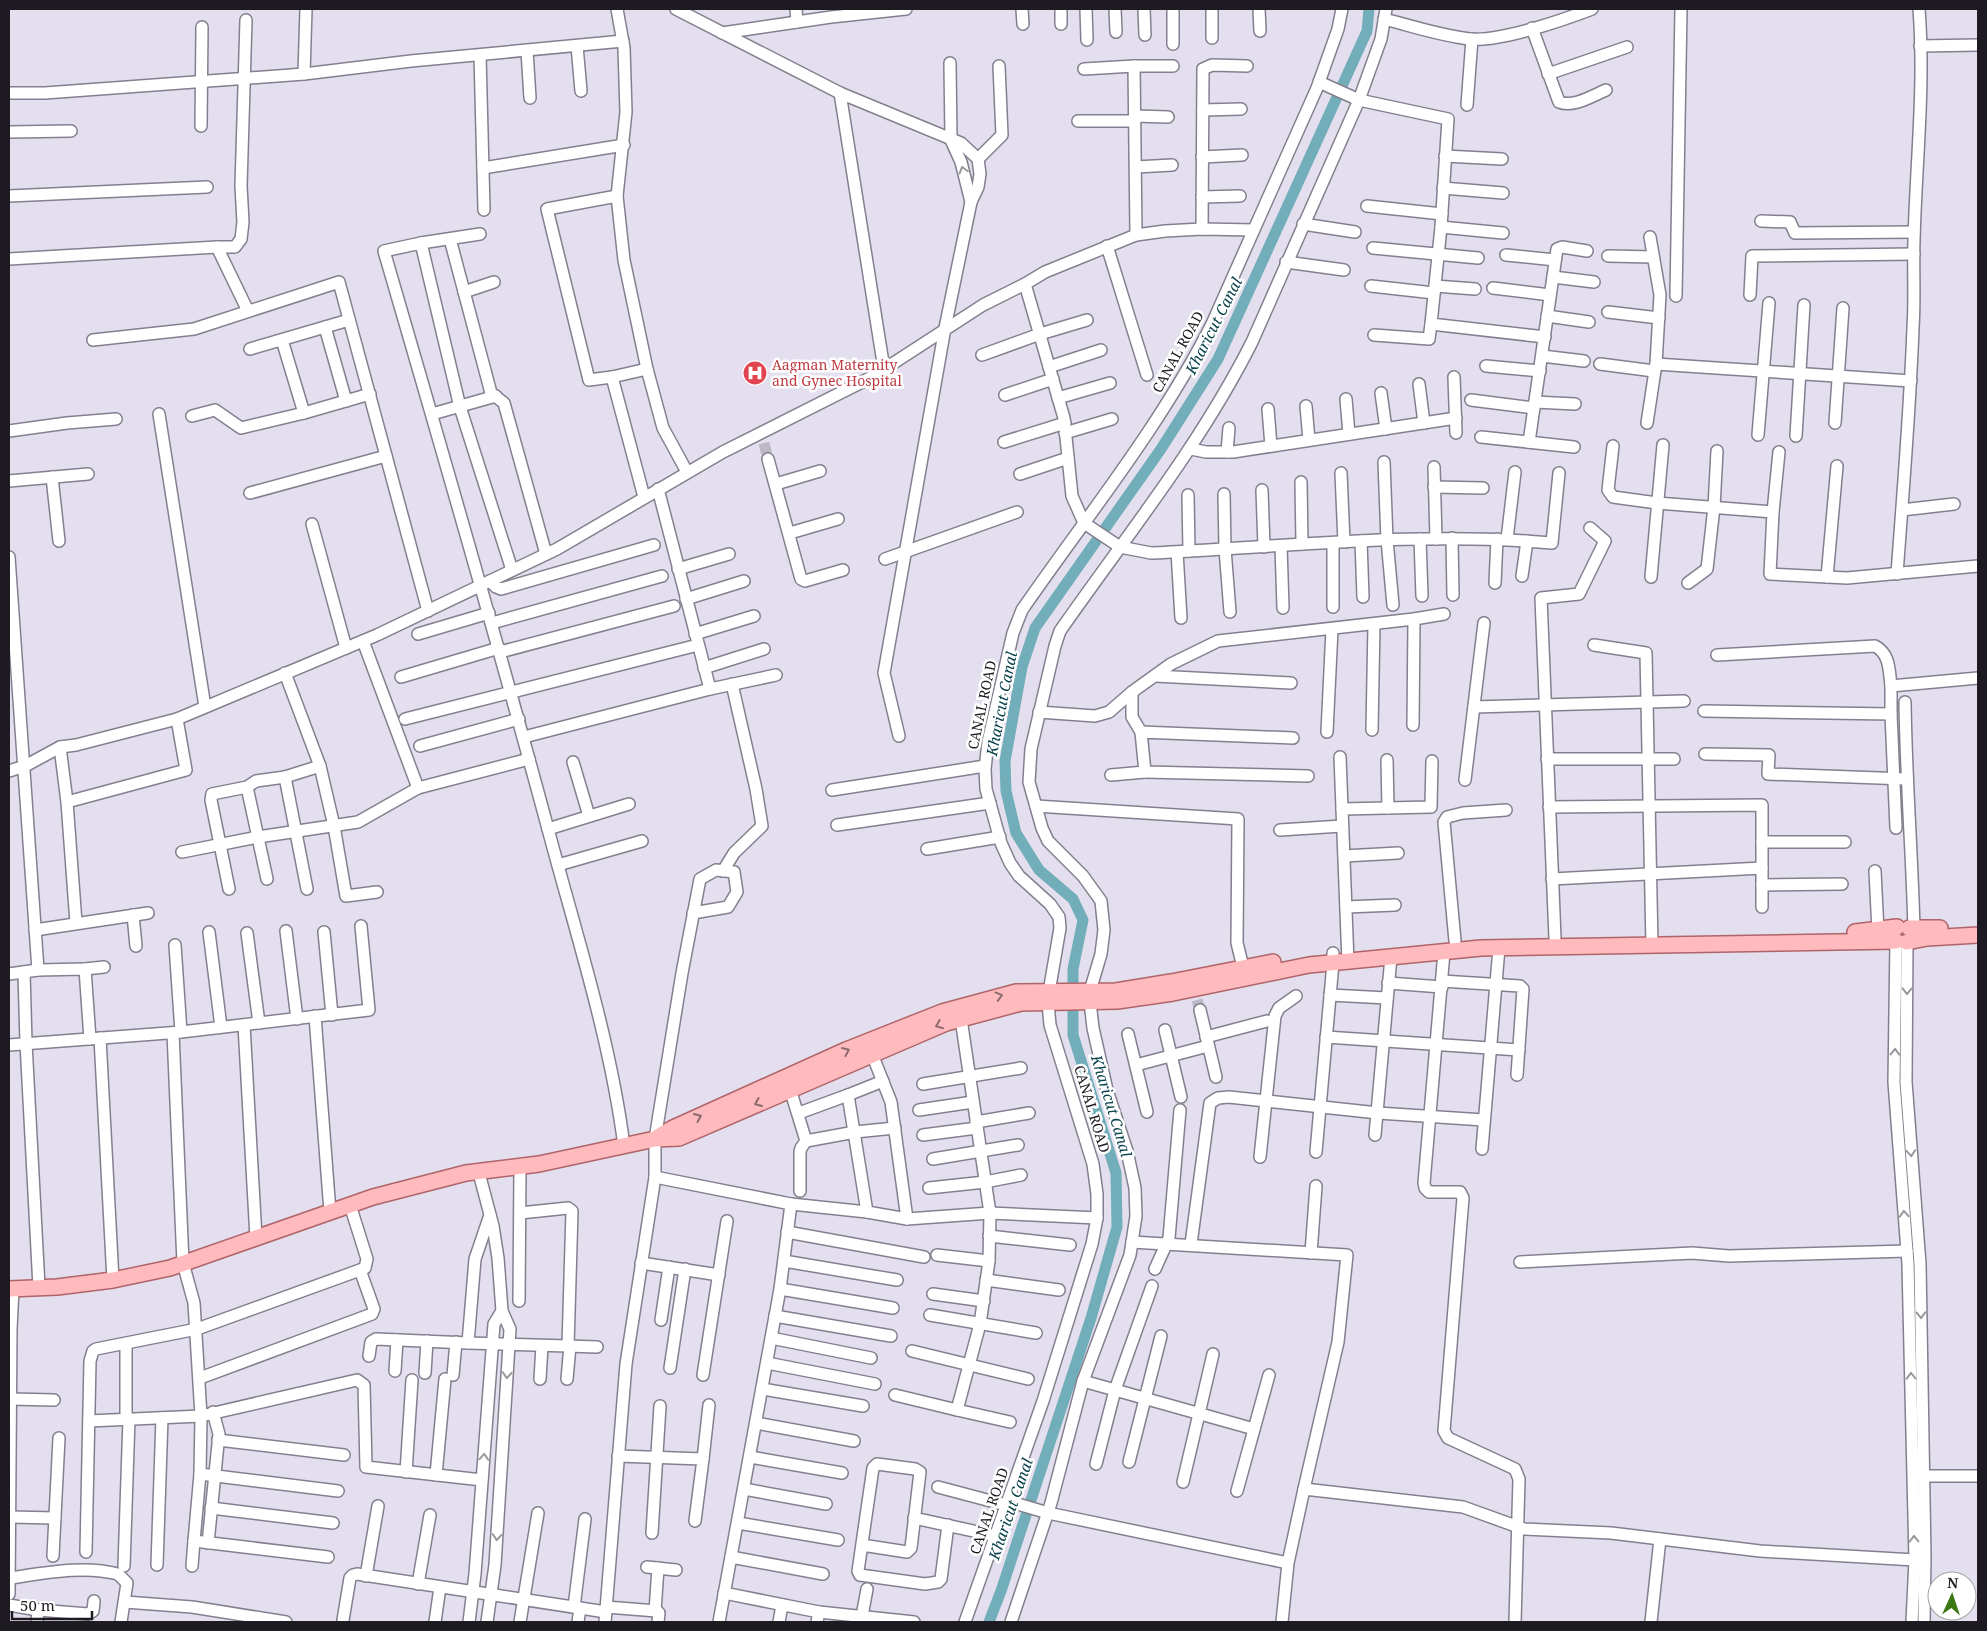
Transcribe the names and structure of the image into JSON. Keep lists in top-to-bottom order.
{
  "streets": {
    "street": ["CANAL ROAD"]
  },
  "water": ["Kharicut Canal"],
  "places": {
    "hospital": ["Aagman Maternity and Gynec Hospital"]
  },
  "scale_bar": "50 m",
  "north": "top"
}
